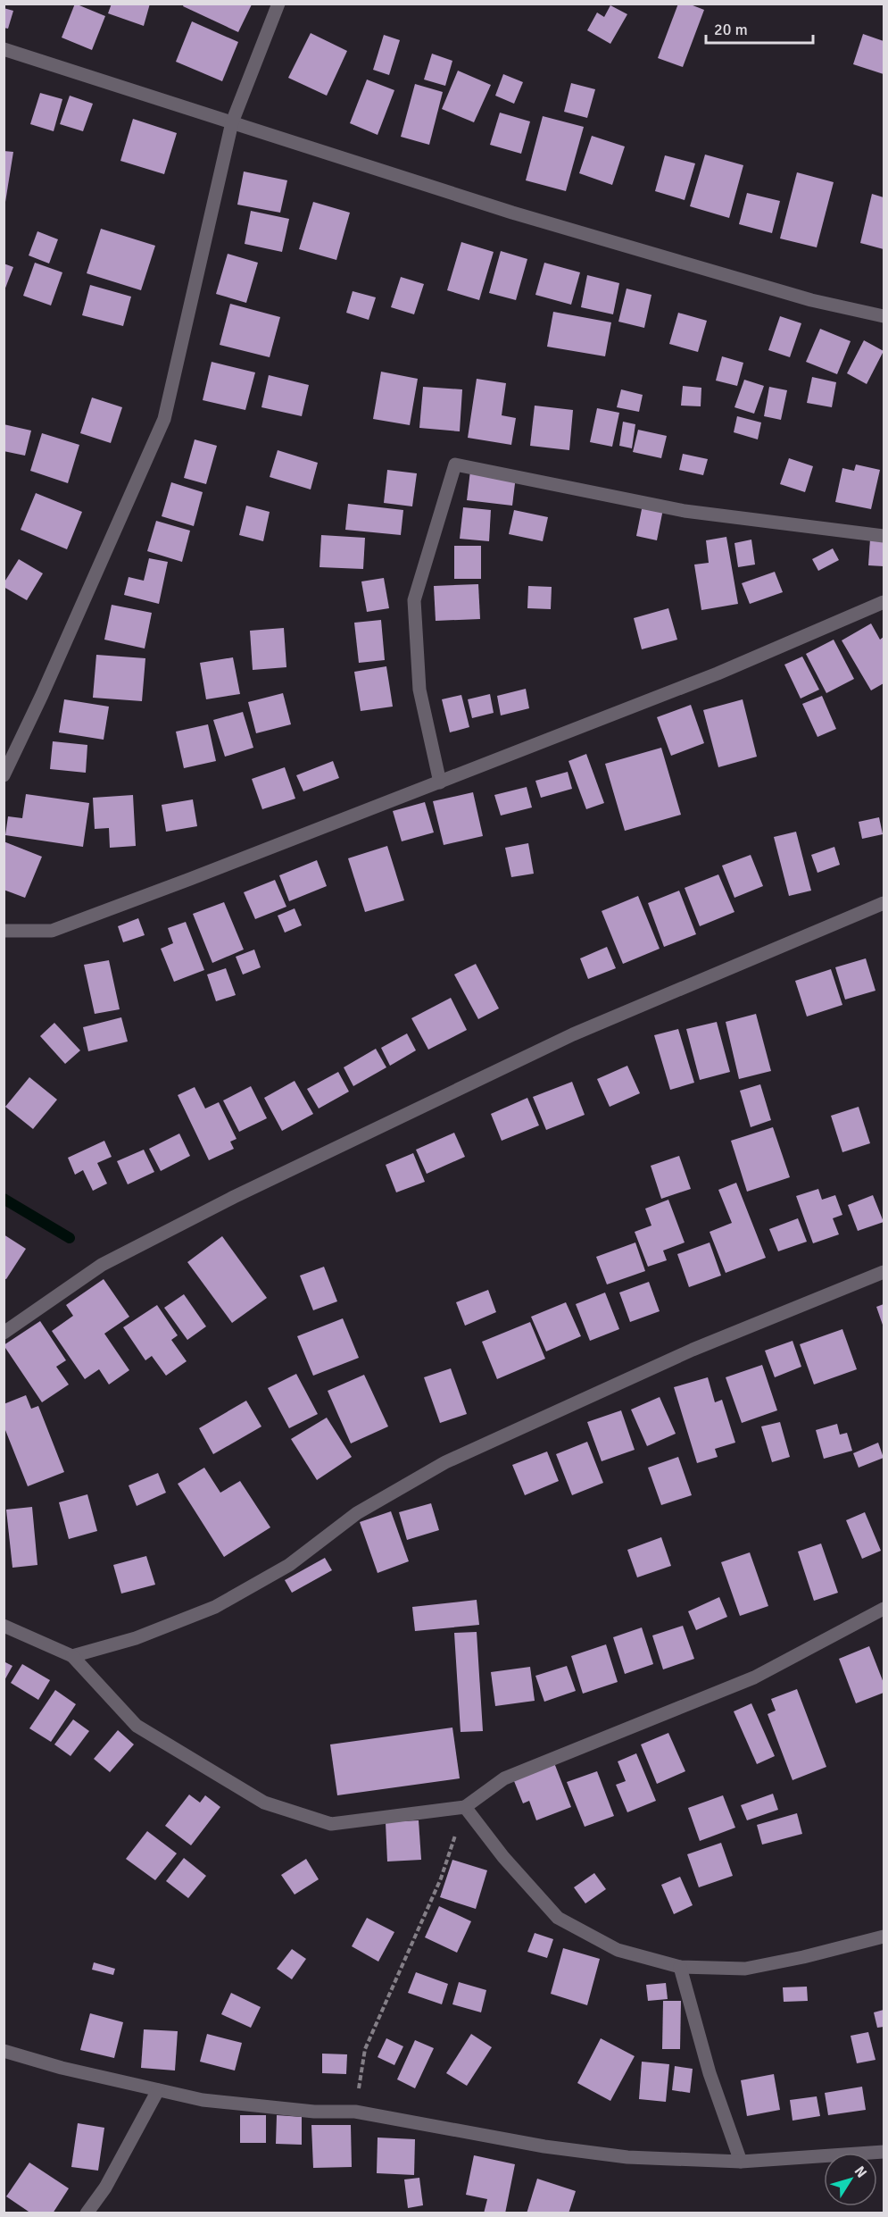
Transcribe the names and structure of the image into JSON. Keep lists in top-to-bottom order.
{
  "scale_bar": "20 m",
  "north": "top right"
}
